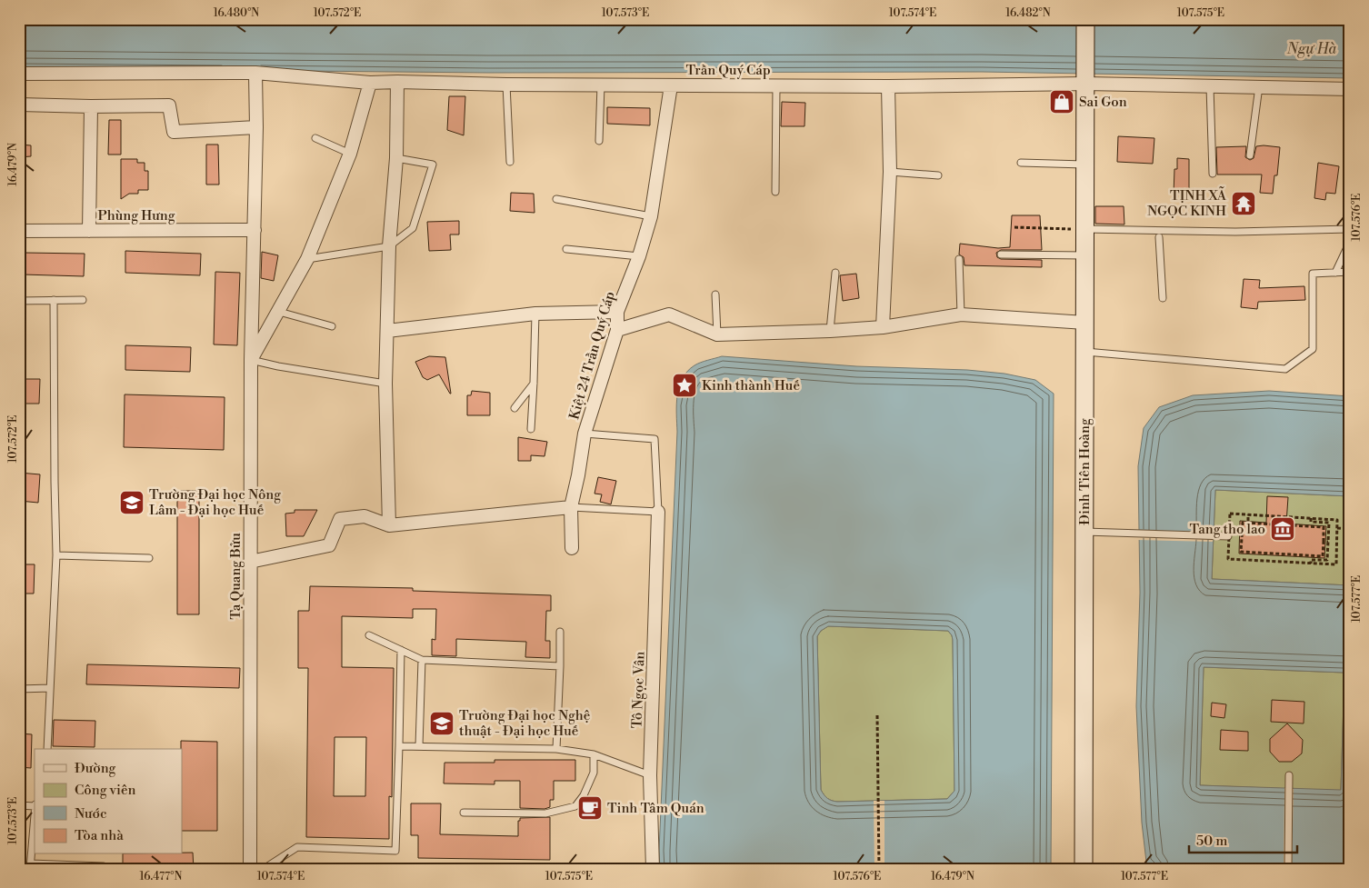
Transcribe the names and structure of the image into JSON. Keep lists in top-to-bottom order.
{
  "streets": {
    "main road": ["Đinh Tiên Hoàng"],
    "street": [
      "Trần Quý Cáp",
      "Phùng Hưng",
      "Kiệt 24 Trần Quý Cáp",
      "Tạ Quang Bửu",
      "Tô Ngọc Vân"
    ]
  },
  "crossings": [
    ["Trần Quý Cáp", "Kiệt 24 Trần Quý Cáp"],
    ["Trần Quý Cáp", "Đinh Tiên Hoàng"],
    ["Trần Quý Cáp", "Tạ Quang Bửu"],
    ["Phùng Hưng", "Tạ Quang Bửu"]
  ],
  "water": ["Ngự Hà"],
  "places": {
    "shop": ["Sai Gon"],
    "temple": ["TỊNH XÃ NGỌC KINH"],
    "place": ["Kinh thành Huế"],
    "school or university": ["Trường Đại học Nông Lâm - Đại học Huế", "Trường Đại học Nghệ thuật - Đại học Huế"],
    "museum": ["Tang tho lao"],
    "cafe": ["Tinh Tâm Quán"]
  },
  "legend": [
    "Đường",
    "Công viên",
    "Nước",
    "Tòa nhà"
  ],
  "scale_bar": "50 m",
  "coordinates": [
    "16.480°N",
    "107.572°E",
    "107.573°E",
    "107.574°E",
    "16.482°N",
    "107.575°E",
    "16.479°N",
    "107.576°E",
    "107.577°E",
    "16.477°N"
  ]
}
